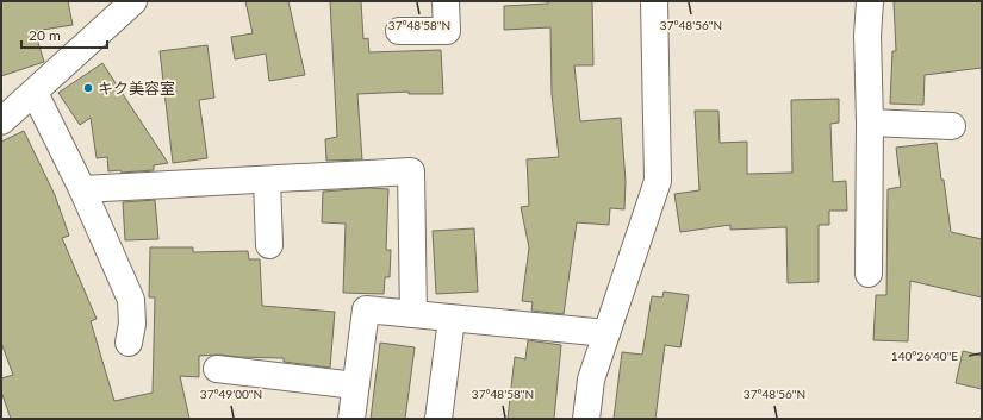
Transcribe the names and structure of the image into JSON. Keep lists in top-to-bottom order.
{
  "places": ["キク美容室"],
  "scale_bar": "20 m",
  "coordinates": [
    "37°48'58\"N",
    "37°48'56\"N",
    "140°26'40\"E",
    "37°49'00\"N"
  ]
}
